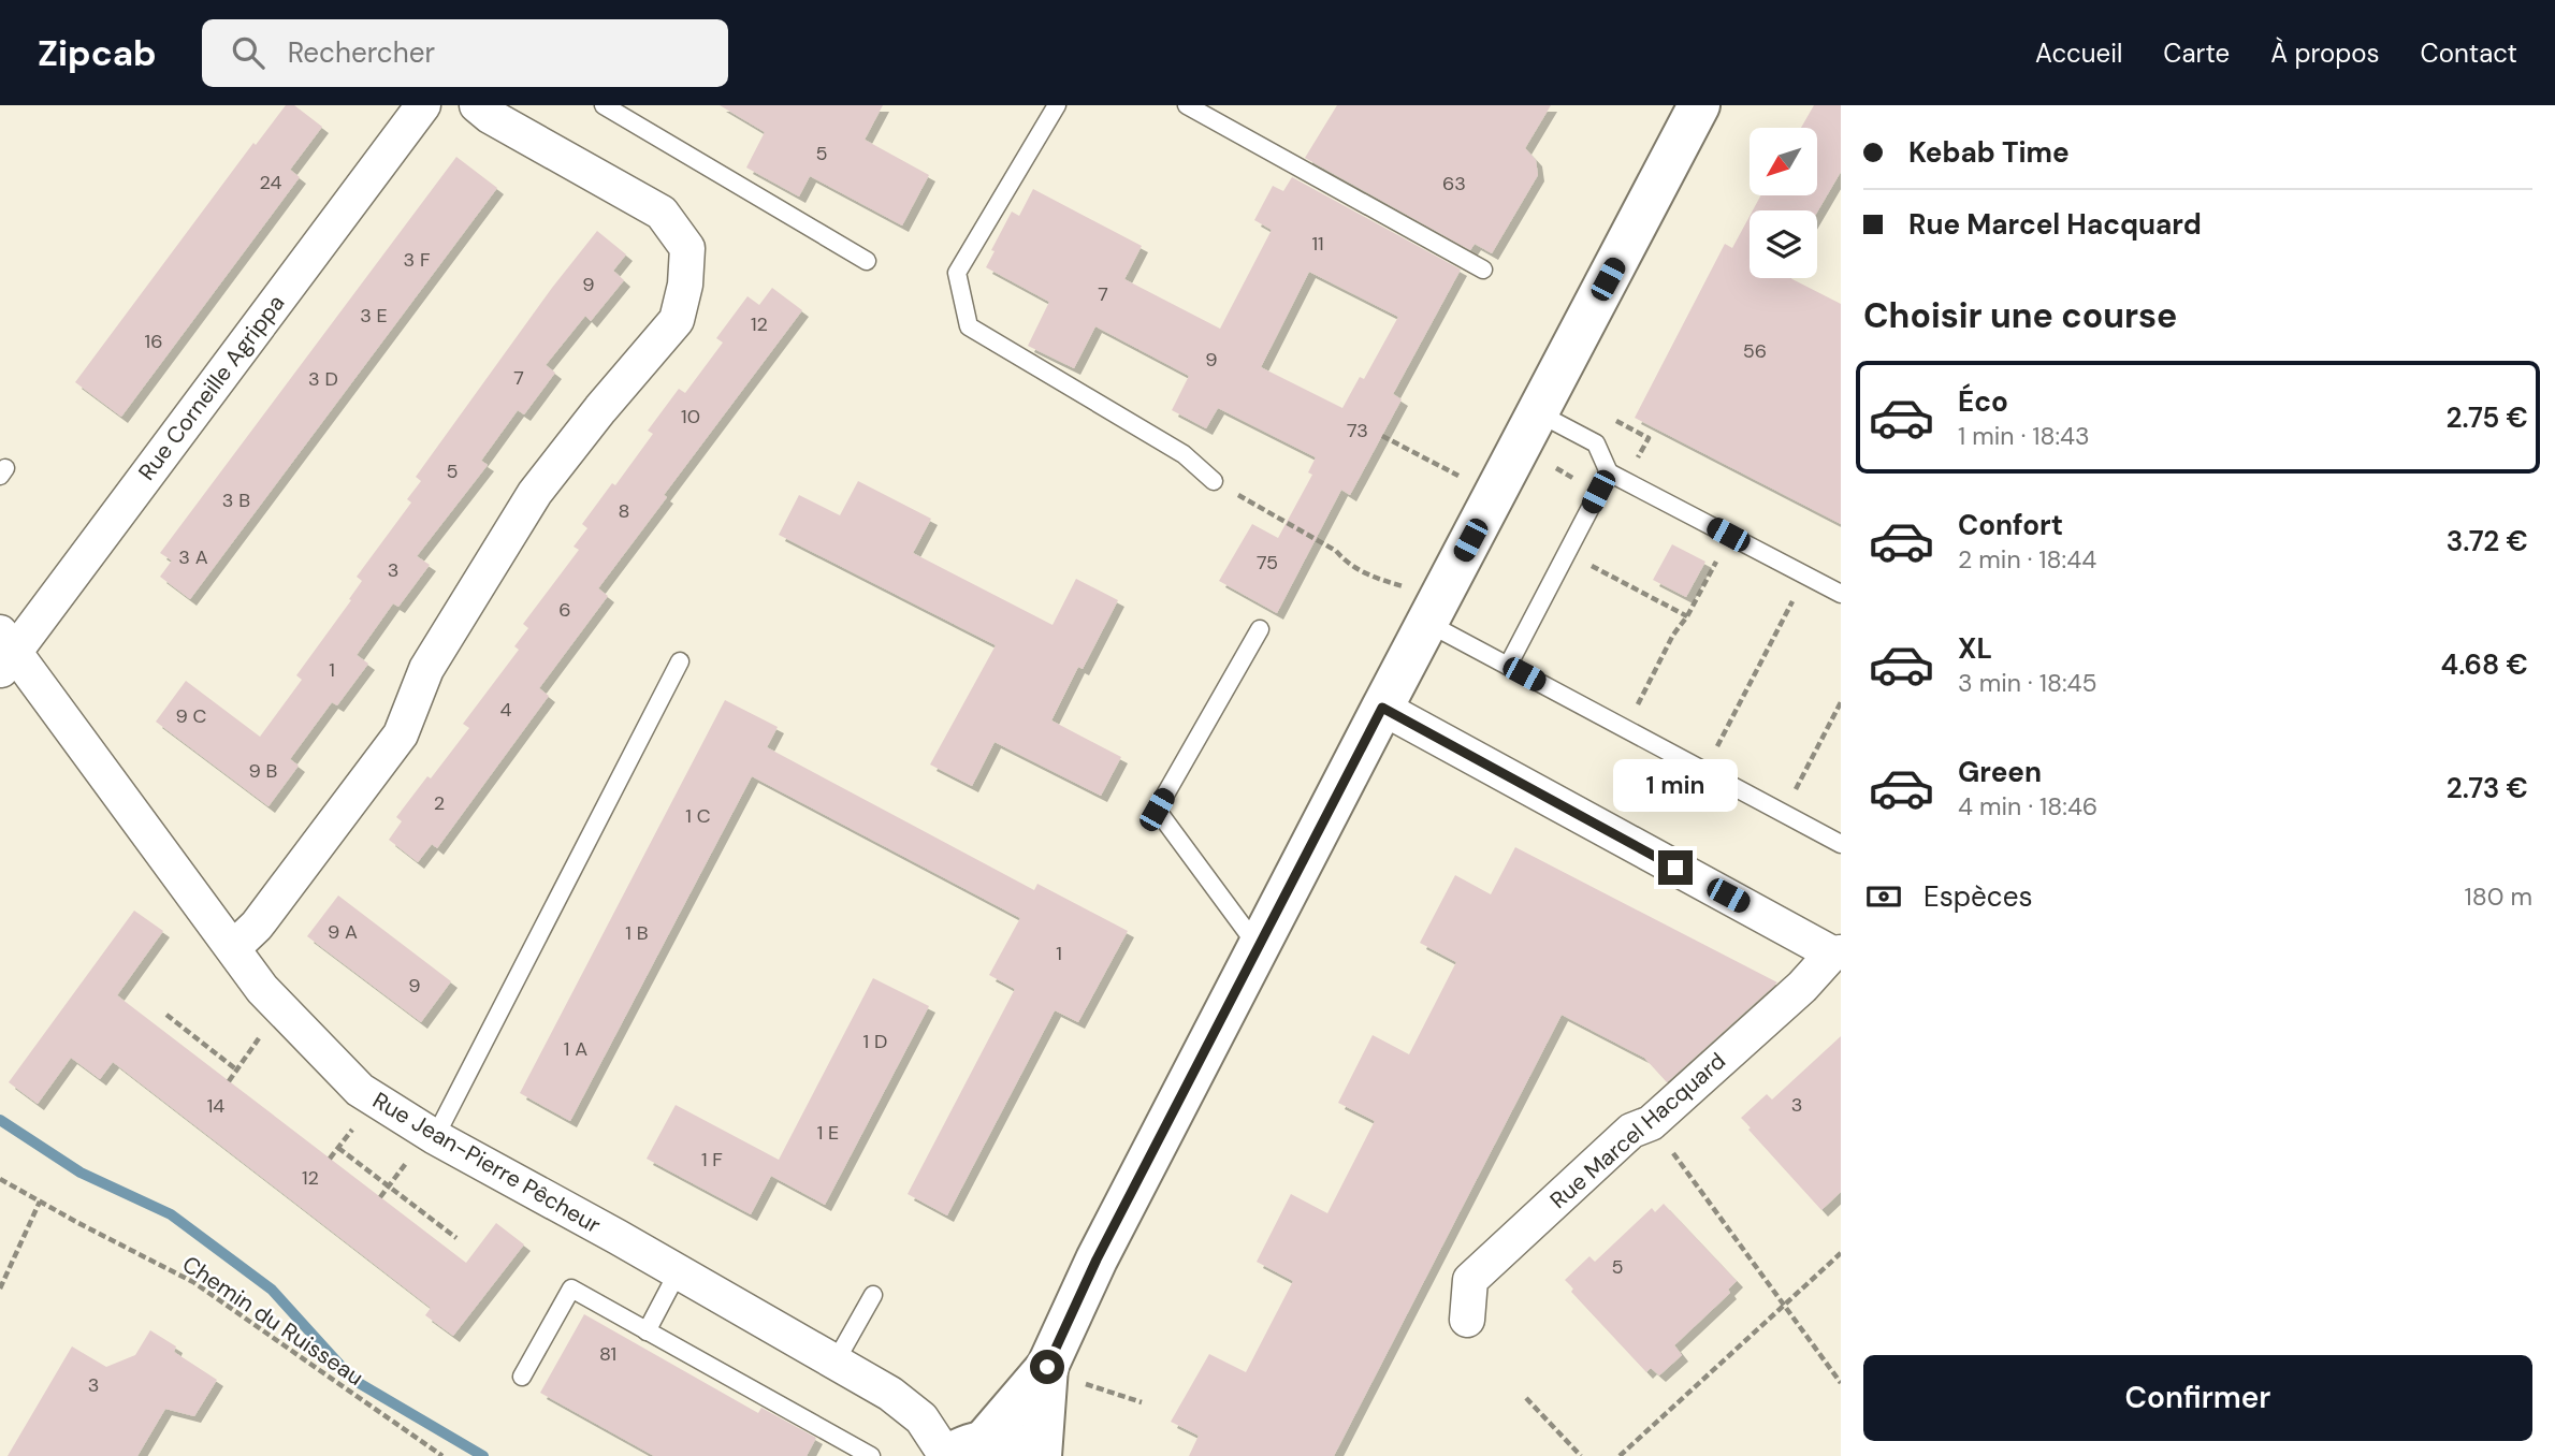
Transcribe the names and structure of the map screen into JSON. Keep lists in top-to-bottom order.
{
  "streets": {
    "street": ["Rue Corneille Agrippa", "Rue Marcel Hacquard", "Rue Jean-Pierre Pêcheur"],
    "path": ["Chemin du Ruisseau"]
  },
  "crossings": [
    ["Rue Corneille Agrippa", "Rue Jean-Pierre Pêcheur"]
  ],
  "house_numbers": [
    "5",
    "24",
    "63",
    "11",
    "3 F",
    "9",
    "7",
    "3 E",
    "12",
    "16",
    "56",
    "9",
    "7",
    "3 D",
    "10",
    "73",
    "5",
    "3 B",
    "8",
    "3 A",
    "75",
    "3",
    "6",
    "1",
    "4",
    "9 C",
    "9 B",
    "2",
    "1 C",
    "9 A",
    "1 B",
    "1",
    "9",
    "1 D",
    "1 A",
    "3",
    "14",
    "1 E",
    "1 F",
    "12",
    "5",
    "81",
    "3"
  ],
  "north": "bottom left",
  "page": {
    "header": "Zipcab",
    "search": "Rechercher",
    "nav": [
      "Accueil",
      "Carte",
      "À propos",
      "Contact"
    ],
    "banner": ["Kebab Time", "Rue Marcel Hacquard"],
    "heading": "Choisir une course",
    "list": [
      {
        "name": "Éco",
        "note": "1 min · 18:43",
        "value": "2.75 €"
      },
      {
        "name": "Confort",
        "note": "2 min · 18:44",
        "value": "3.72 €"
      },
      {
        "name": "XL",
        "note": "3 min · 18:45",
        "value": "4.68 €"
      },
      {
        "name": "Green",
        "note": "4 min · 18:46",
        "value": "2.73 €"
      }
    ],
    "bubble": "1 min",
    "pay": ["Espèces", "180 m"],
    "buttons": "Confirmer"
  }
}
